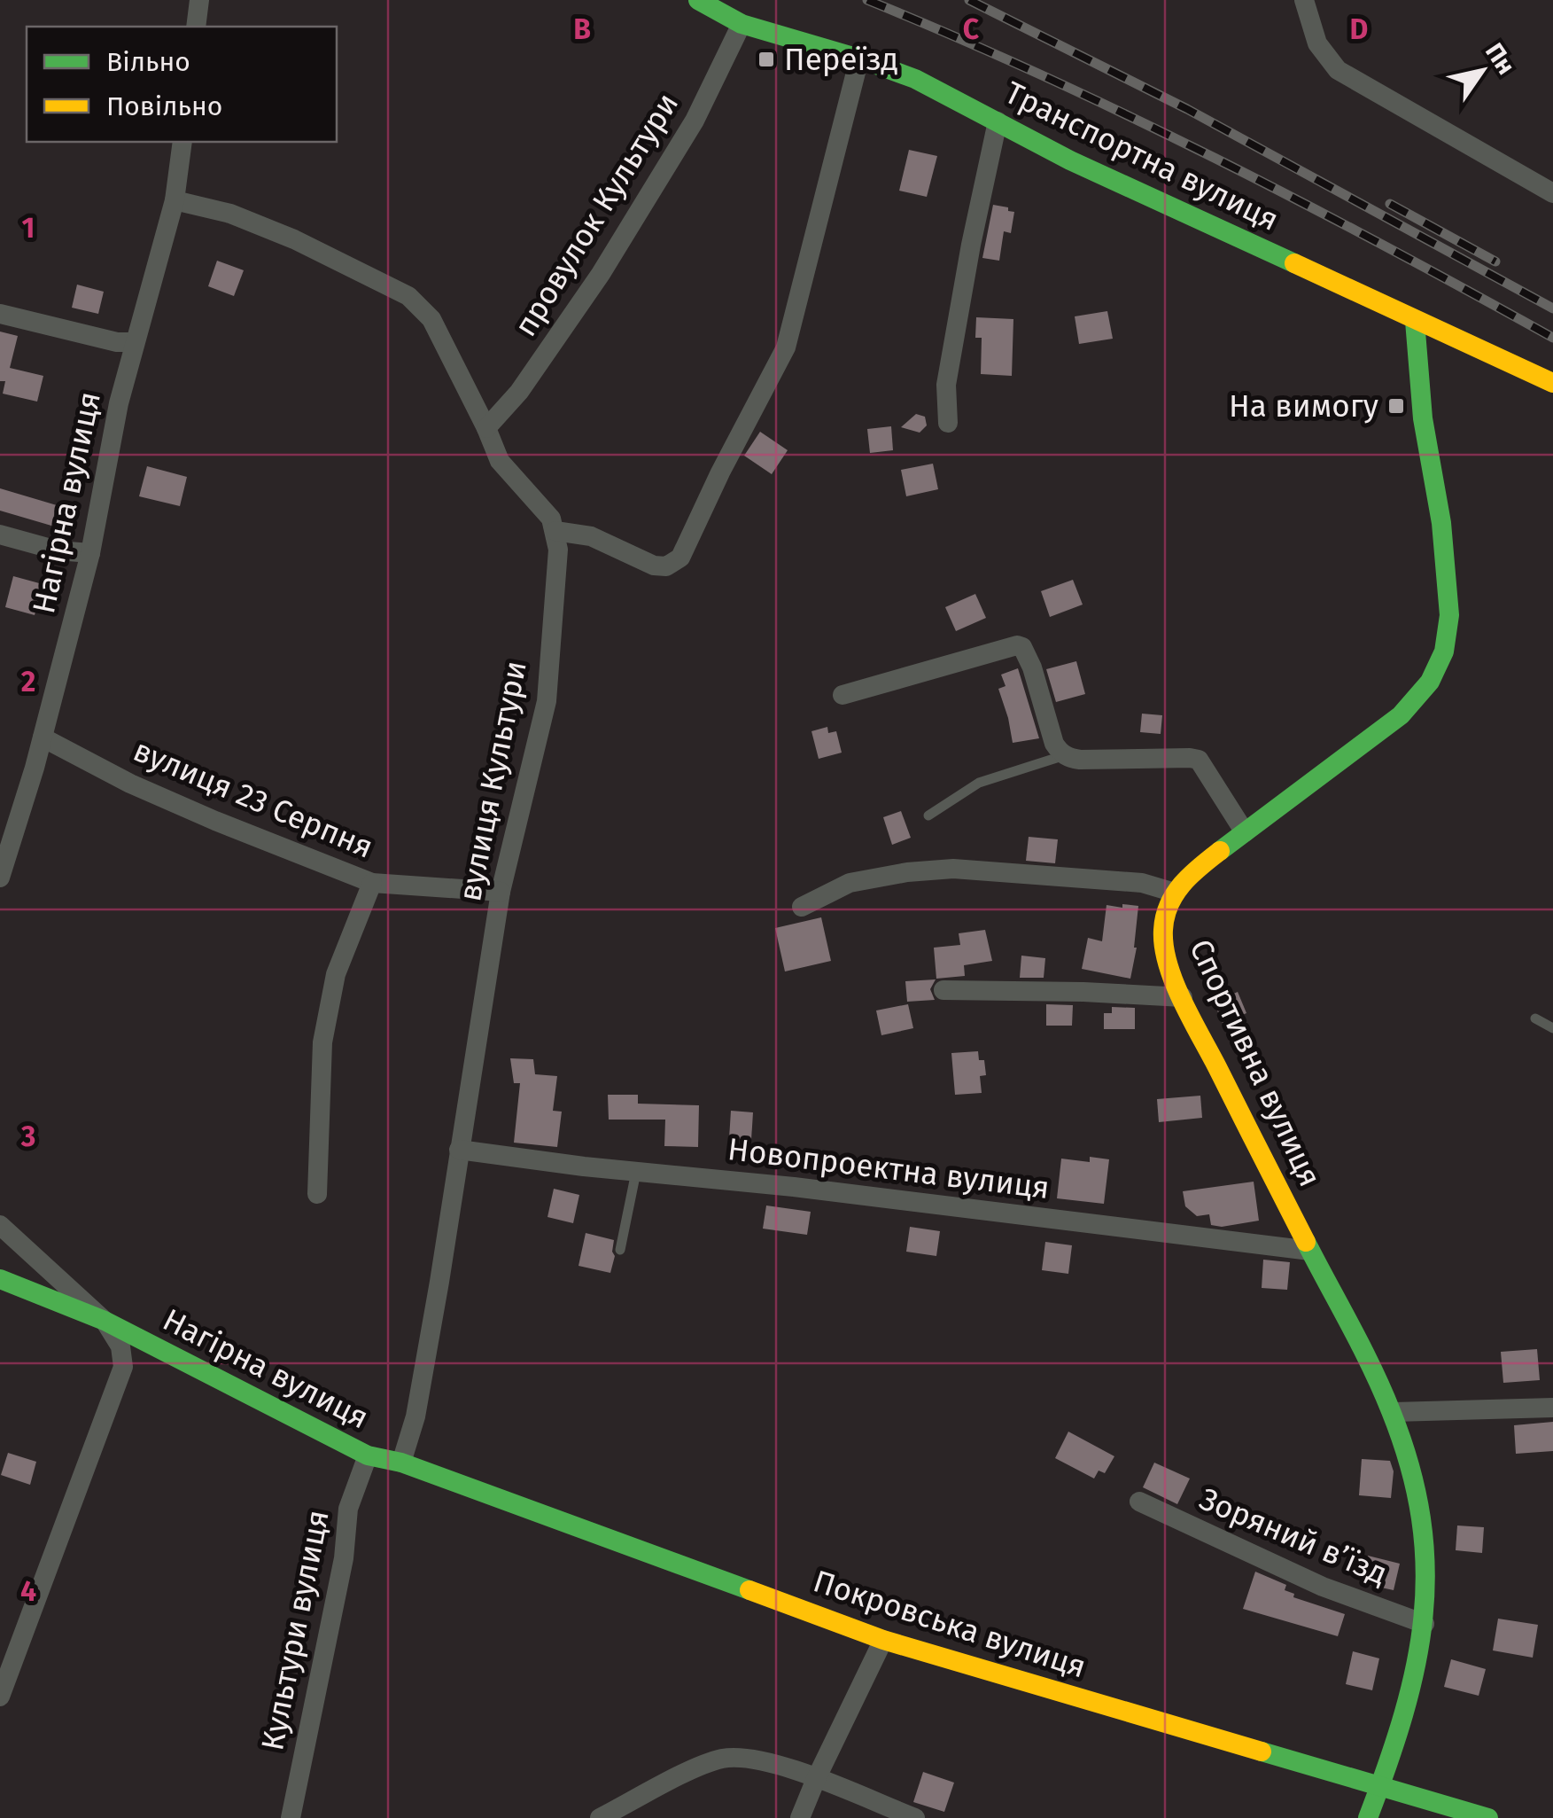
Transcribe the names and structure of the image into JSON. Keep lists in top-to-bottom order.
{
  "streets": {
    "street": [
      "Транспортна вулиця",
      "провулок Культури",
      "Нагірна вулиця",
      "вулиця Культури",
      "вулиця 23 Серпня",
      "Спортивна вулиця",
      "Новопроектна вулиця",
      "Зоряний в’їзд",
      "Покровська вулиця",
      "Культури вулиця"
    ]
  },
  "crossings": [
    ["Транспортна вулиця", "провулок Культури"],
    ["Транспортна вулиця", "Спортивна вулиця"],
    ["Нагірна вулиця", "вулиця Культури"],
    ["Нагірна вулиця", "вулиця 23 Серпня"],
    ["Нагірна вулиця", "Покровська вулиця"],
    ["Нагірна вулиця", "Культури вулиця"],
    ["вулиця Культури", "вулиця 23 Серпня"],
    ["вулиця Культури", "Новопроектна вулиця"],
    ["вулиця Культури", "Покровська вулиця"],
    ["Спортивна вулиця", "Новопроектна вулиця"],
    ["Спортивна вулиця", "Зоряний в’їзд"],
    ["Спортивна вулиця", "Покровська вулиця"]
  ],
  "places": {
    "transit": ["Переїзд", "На вимогу"]
  },
  "legend": ["Вільно", "Повільно"],
  "north": "top right",
  "grid": {
    "columns": ["B", "C", "D"],
    "rows": [
      "1",
      "2",
      "3",
      "4"
    ]
  }
}
